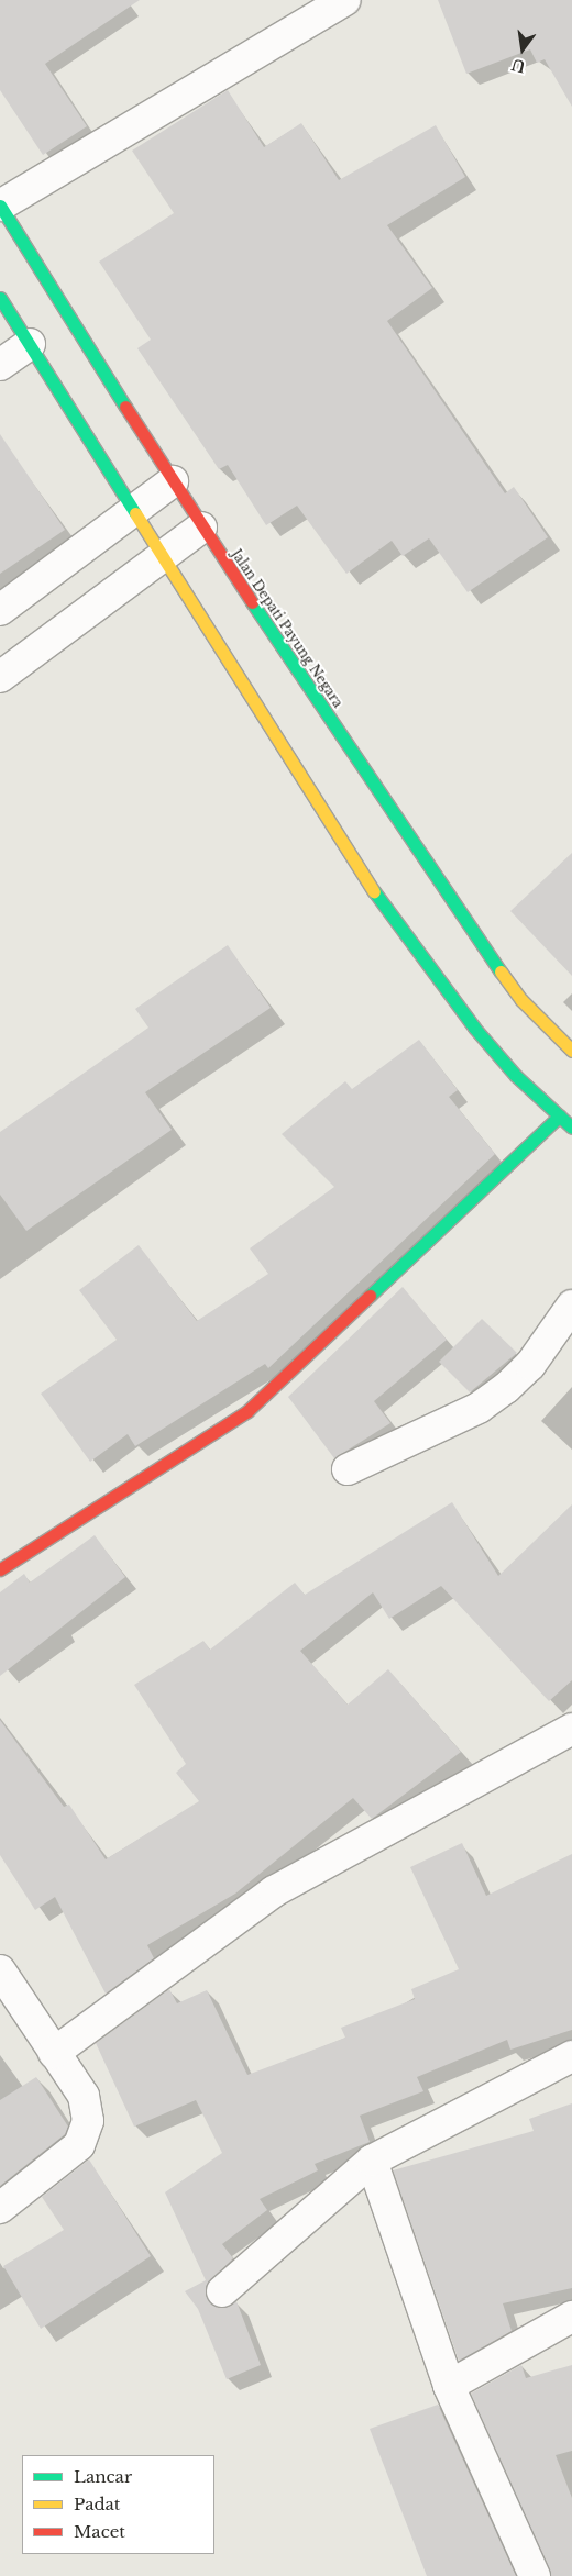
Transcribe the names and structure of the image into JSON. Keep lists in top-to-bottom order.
{
  "streets": {
    "main road": ["Jalan Depati Payung Negara"]
  },
  "legend": ["Lancar", "Padat", "Macet"],
  "north": "bottom"
}
